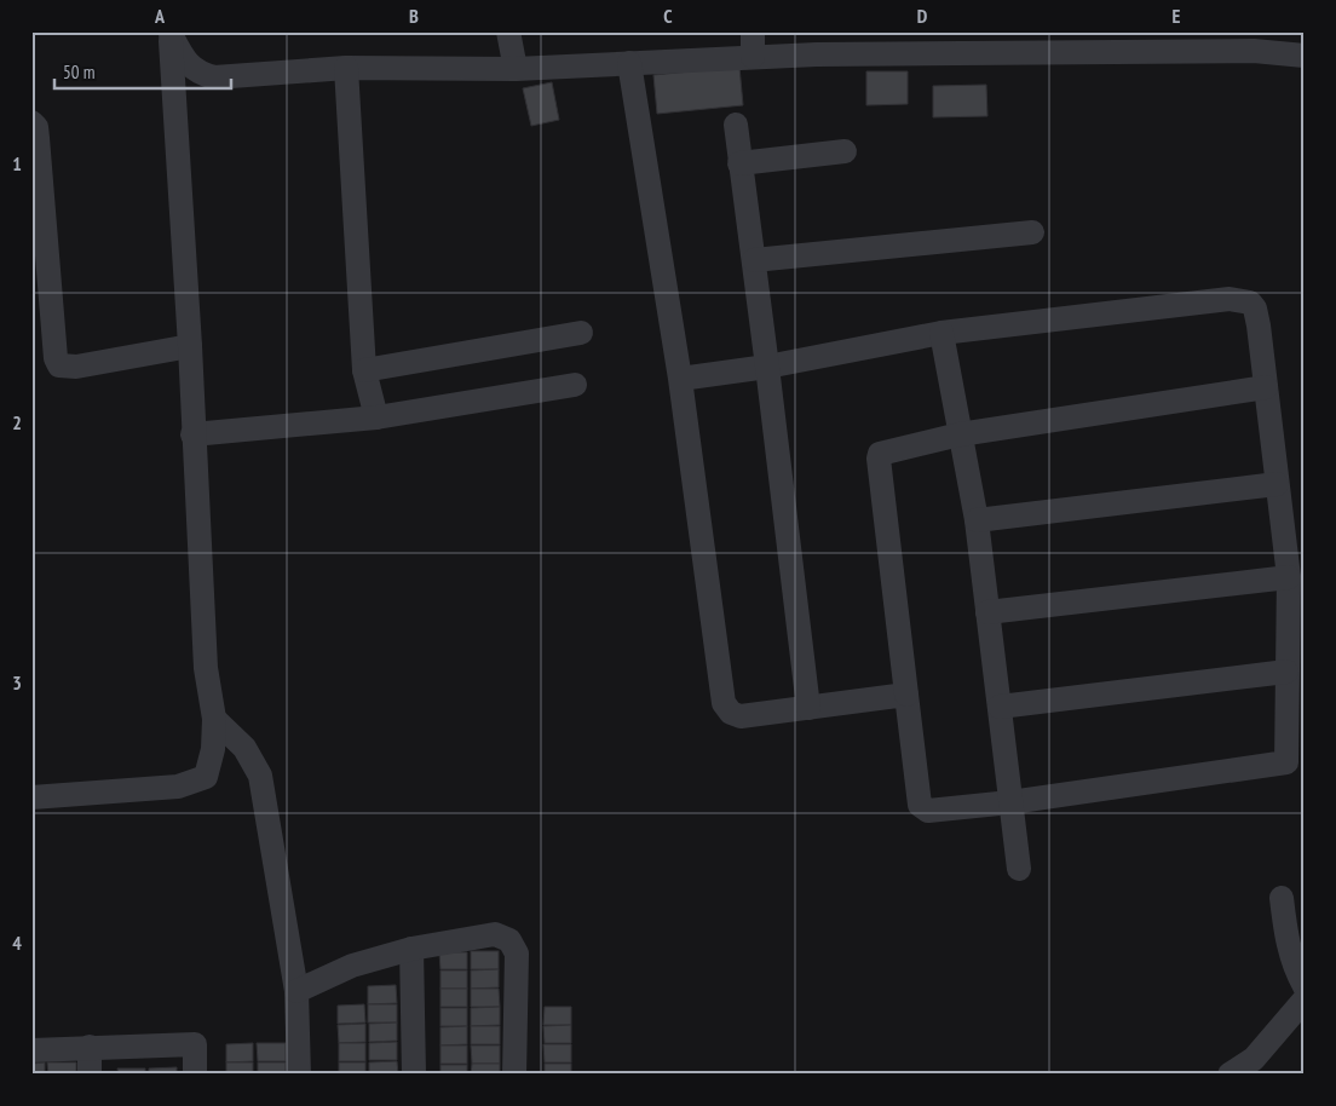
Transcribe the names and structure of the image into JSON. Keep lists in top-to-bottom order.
{
  "scale_bar": "50 m",
  "grid": {
    "columns": [
      "A",
      "B",
      "C",
      "D",
      "E"
    ],
    "rows": [
      "1",
      "2",
      "3",
      "4"
    ]
  }
}
